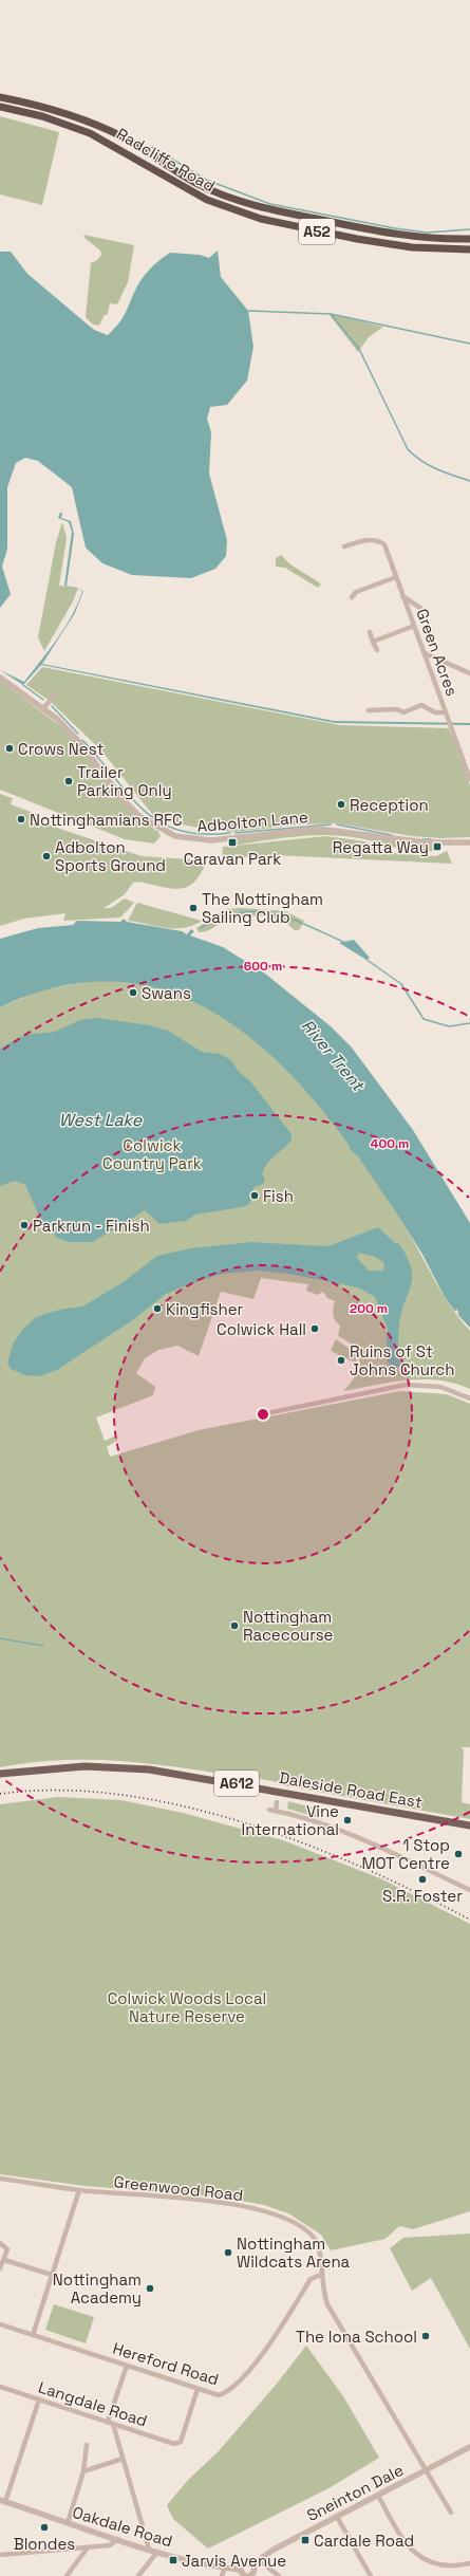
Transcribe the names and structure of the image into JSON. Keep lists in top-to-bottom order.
{
  "streets": {
    "highway": ["Radcliffe Road", "A52"],
    "main road": ["A612", "Daleside Road East"],
    "street": [
      "Green Acres",
      "Adbolton Lane",
      "Greenwood Road",
      "Hereford Road",
      "Langdale Road",
      "Sneinton Dale",
      "Oakdale Road"
    ]
  },
  "crossings": [
    ["Greenwood Road", "Hereford Road"],
    ["Greenwood Road", "Sneinton Dale"],
    ["Hereford Road", "Langdale Road"],
    ["Sneinton Dale", "Oakdale Road"]
  ],
  "water": ["River Trent", "West Lake"],
  "parks": ["Colwick Country Park", "Colwick Woods Local Nature Reserve"],
  "places": {
    "other": [
      "Crows Nest",
      "Trailer Parking Only",
      "Reception",
      "Nottinghamians RFC",
      "Adbolton Sports Ground",
      "The Nottingham Sailing Club",
      "Swans",
      "Fish",
      "Parkrun - Finish",
      "Kingfisher",
      "Colwick Hall",
      "Ruins of St Johns Church",
      "Nottingham Racecourse",
      "Vine International",
      "1 Stop MOT Centre",
      "S.R. Foster",
      "Nottingham Wildcats Arena",
      "Nottingham Academy",
      "The Iona School",
      "Blondes"
    ],
    "transit": [
      "Caravan Park",
      "Regatta Way",
      "Cardale Road",
      "Jarvis Avenue"
    ]
  },
  "rings": ["600 m", "400 m", "200 m"]
}
